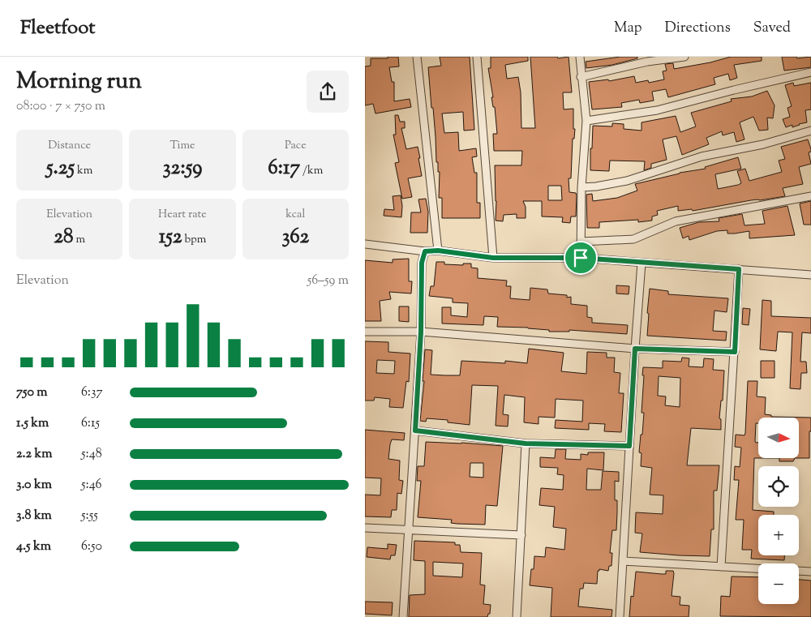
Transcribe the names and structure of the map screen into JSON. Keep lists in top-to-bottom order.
{
  "north": "right",
  "page": {
    "header": "Fleetfoot",
    "nav": ["Map", "Directions", "Saved"],
    "heading": ["Morning run", "08:00 · 7 × 750 m"],
    "stats": [
      ["Distance", "5.25 km"],
      ["Time", "32:59"],
      ["Pace", "6:17 /km"],
      ["Elevation", "28 m"],
      ["Heart rate", "152 bpm"],
      ["kcal", "362"]
    ],
    "chart": ["Elevation", "56–59 m"],
    "list": [
      {
        "name": "750 m",
        "note": "6:37"
      },
      {
        "name": "1.5 km",
        "note": "6:15"
      },
      {
        "name": "2.2 km",
        "note": "5:48"
      },
      {
        "name": "3.0 km",
        "note": "5:46"
      },
      {
        "name": "3.8 km",
        "note": "5:55"
      },
      {
        "name": "4.5 km",
        "note": "6:50"
      }
    ],
    "map_buttons": ["+", "−"]
  }
}
